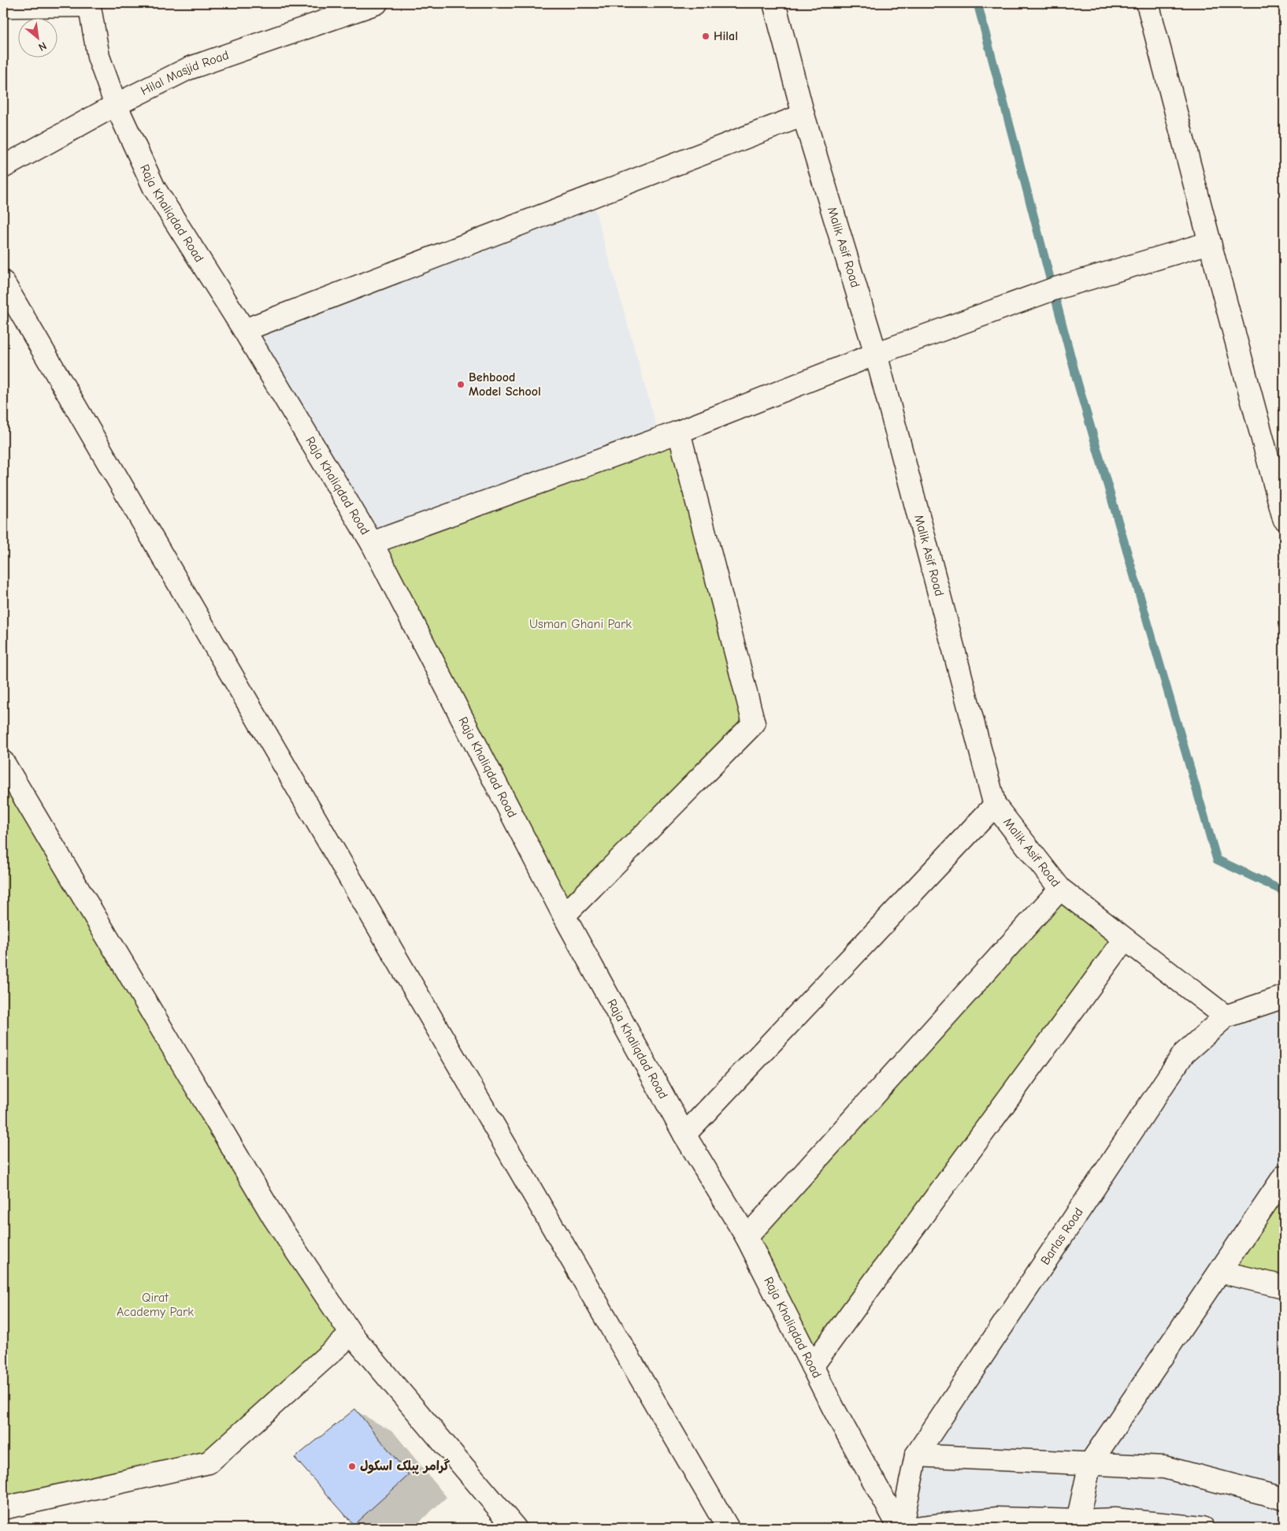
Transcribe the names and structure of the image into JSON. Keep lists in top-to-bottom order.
{
  "streets": {
    "street": [
      "Hilal Masjid Road",
      "Raja Khaliqdad Road",
      "Malik Asif Road",
      "Barlas Road"
    ]
  },
  "crossings": [
    ["Hilal Masjid Road", "Raja Khaliqdad Road"],
    ["Raja Khaliqdad Road", "Barlas Road"],
    ["Malik Asif Road", "Barlas Road"]
  ],
  "parks": ["Usman Ghani Park", "Qirat Academy Park"],
  "places": ["Hilal", "Behbood Model School", "گرامر پبلک اسکول"],
  "north": "bottom right"
}
